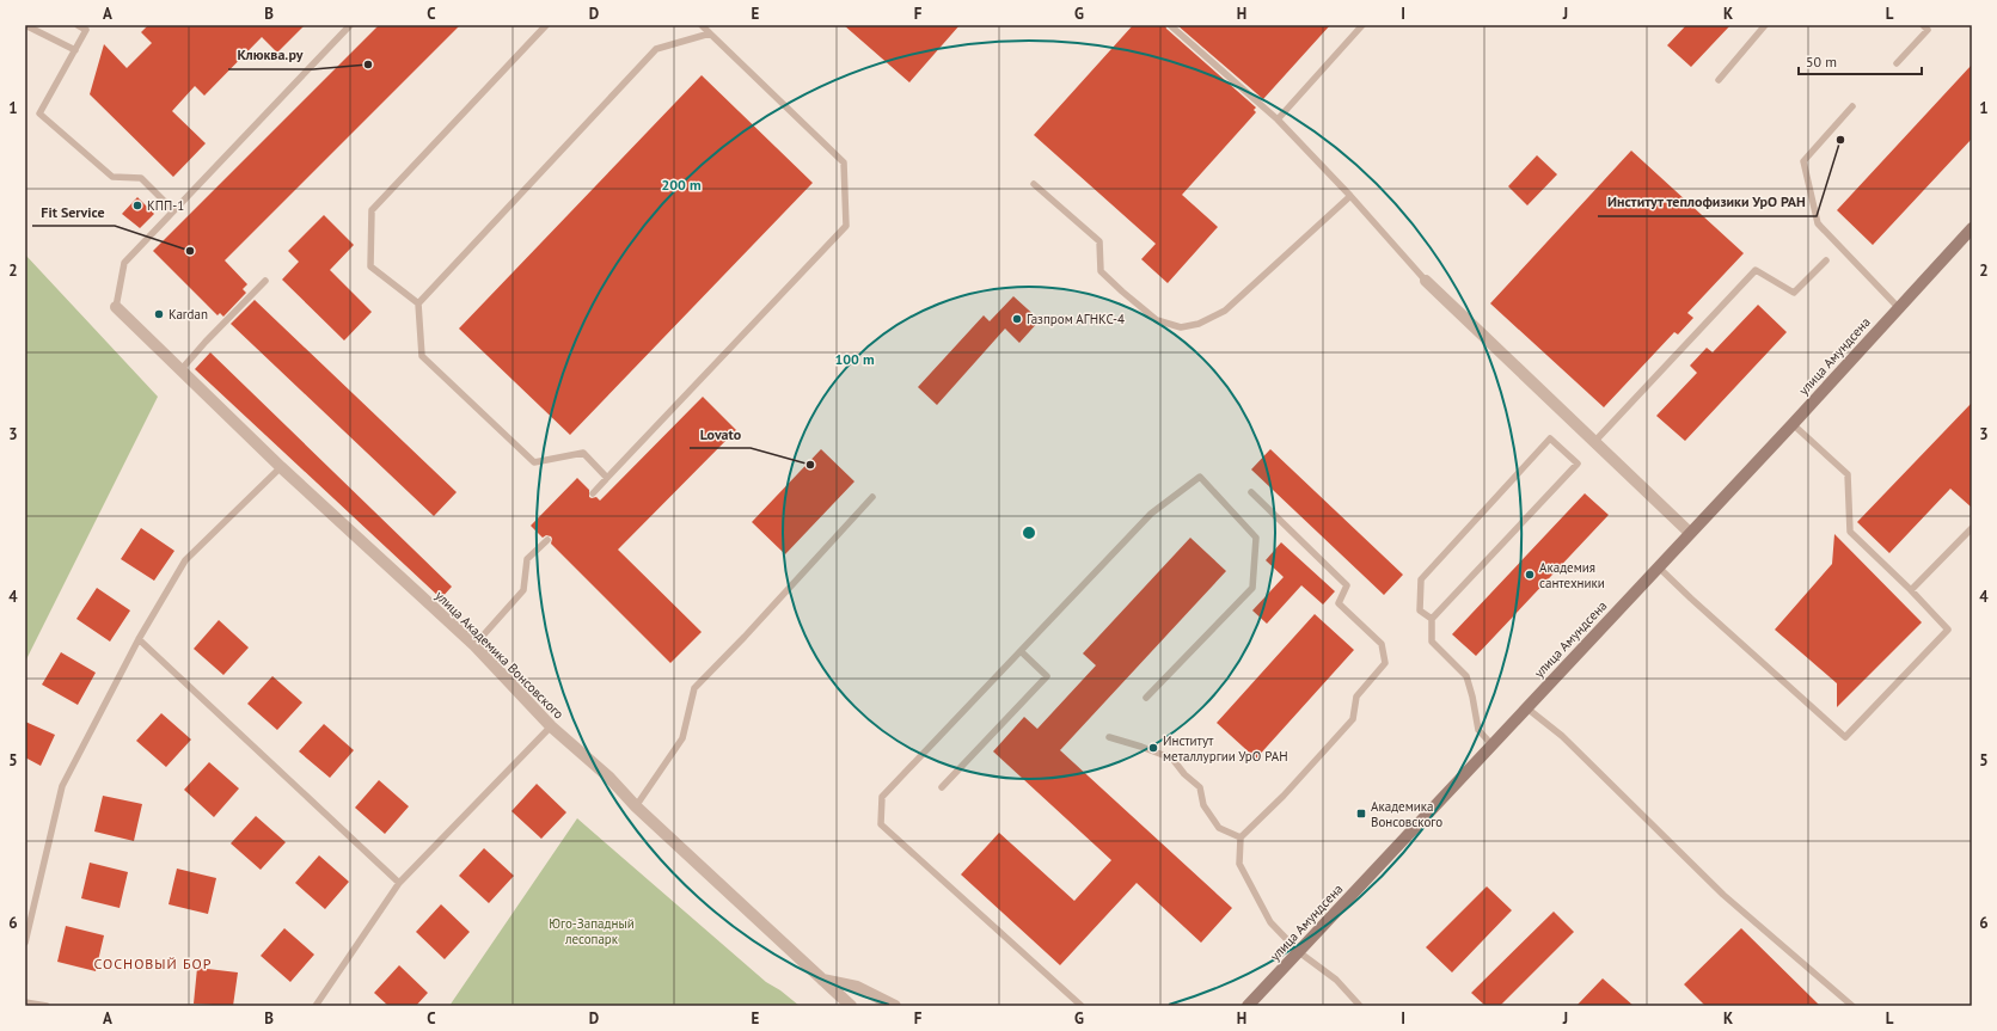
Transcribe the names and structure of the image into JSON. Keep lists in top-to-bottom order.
{
  "streets": {
    "main road": ["улица Амундсена"],
    "street": ["улица Академика Вонсовского"]
  },
  "districts": ["СОСНОВЫЙ БОР"],
  "parks": ["Юго-Западный лесопарк"],
  "places": {
    "other": [
      "Клюква.ру",
      "Институт теплофизики УрО РАН",
      "КПП-1",
      "Fit Service",
      "Kardan",
      "Газпром АГНКС-4",
      "Lovato",
      "Академия сантехники",
      "Институт металлургии УрО РАН"
    ],
    "transit": ["Академика Вонсовского"]
  },
  "scale_bar": "50 m",
  "grid": {
    "columns": [
      "A",
      "B",
      "C",
      "D",
      "E",
      "F",
      "G",
      "H",
      "I",
      "J",
      "K",
      "L"
    ],
    "rows": [
      "1",
      "2",
      "3",
      "4",
      "5",
      "6"
    ]
  },
  "rings": ["200 m", "100 m"]
}
